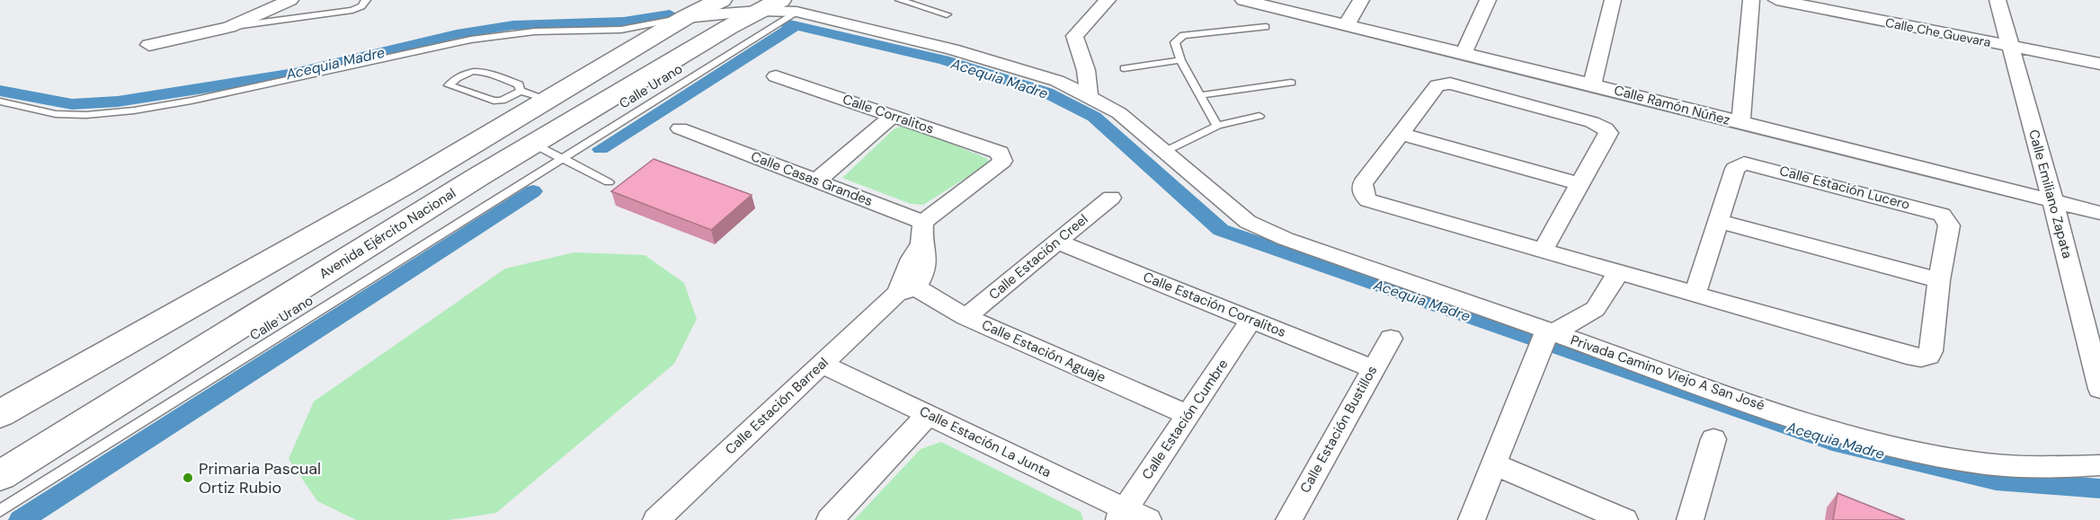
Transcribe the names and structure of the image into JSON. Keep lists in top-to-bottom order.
{
  "streets": {
    "main road": ["Avenida Ejército Nacional"],
    "street": [
      "Calle Che Guevara",
      "Calle Ramón Núñez",
      "Calle Corralitos",
      "Calle Casas Grandes",
      "Calle Estación Lucero",
      "Calle Emiliano Zapata",
      "Calle Estación Creel",
      "Calle Estación Corralitos",
      "Calle Estación Aguaje",
      "Privada Camino Viejo A San José",
      "Calle Estación Barreal",
      "Calle Estación Cumbre",
      "Calle Estación Bustillos",
      "Calle Estación La Junta"
    ],
    "lane": ["Calle Urano"]
  },
  "crossings": [
    ["Calle Che Guevara", "Calle Emiliano Zapata"],
    ["Calle Urano", "Avenida Ejército Nacional"],
    ["Calle Ramón Núñez", "Calle Emiliano Zapata"],
    ["Calle Corralitos", "Calle Casas Grandes"],
    ["Calle Estación Creel", "Calle Estación Corralitos"],
    ["Calle Estación Creel", "Calle Estación Aguaje"],
    ["Calle Estación Corralitos", "Calle Estación Cumbre"],
    ["Calle Estación Corralitos", "Calle Estación Bustillos"],
    ["Calle Estación Aguaje", "Calle Estación Barreal"],
    ["Calle Estación Aguaje", "Calle Estación Cumbre"],
    ["Calle Estación Barreal", "Calle Estación La Junta"],
    ["Calle Estación Cumbre", "Calle Estación La Junta"]
  ],
  "water": ["Acequia Madre"],
  "places": ["Primaria Pascual Ortiz Rubio"]
}
